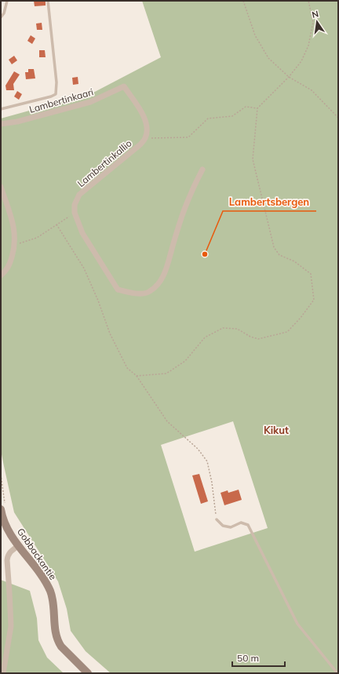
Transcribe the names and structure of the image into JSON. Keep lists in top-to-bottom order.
{
  "streets": {
    "street": ["Lambertinkaari", "Lambertinkallio", "Gobbackantie"]
  },
  "crossings": [
    ["Lambertinkaari", "Lambertinkallio"]
  ],
  "districts": ["Kikut"],
  "places": ["Lambertsbergen"],
  "scale_bar": "50 m",
  "north": "top"
}
